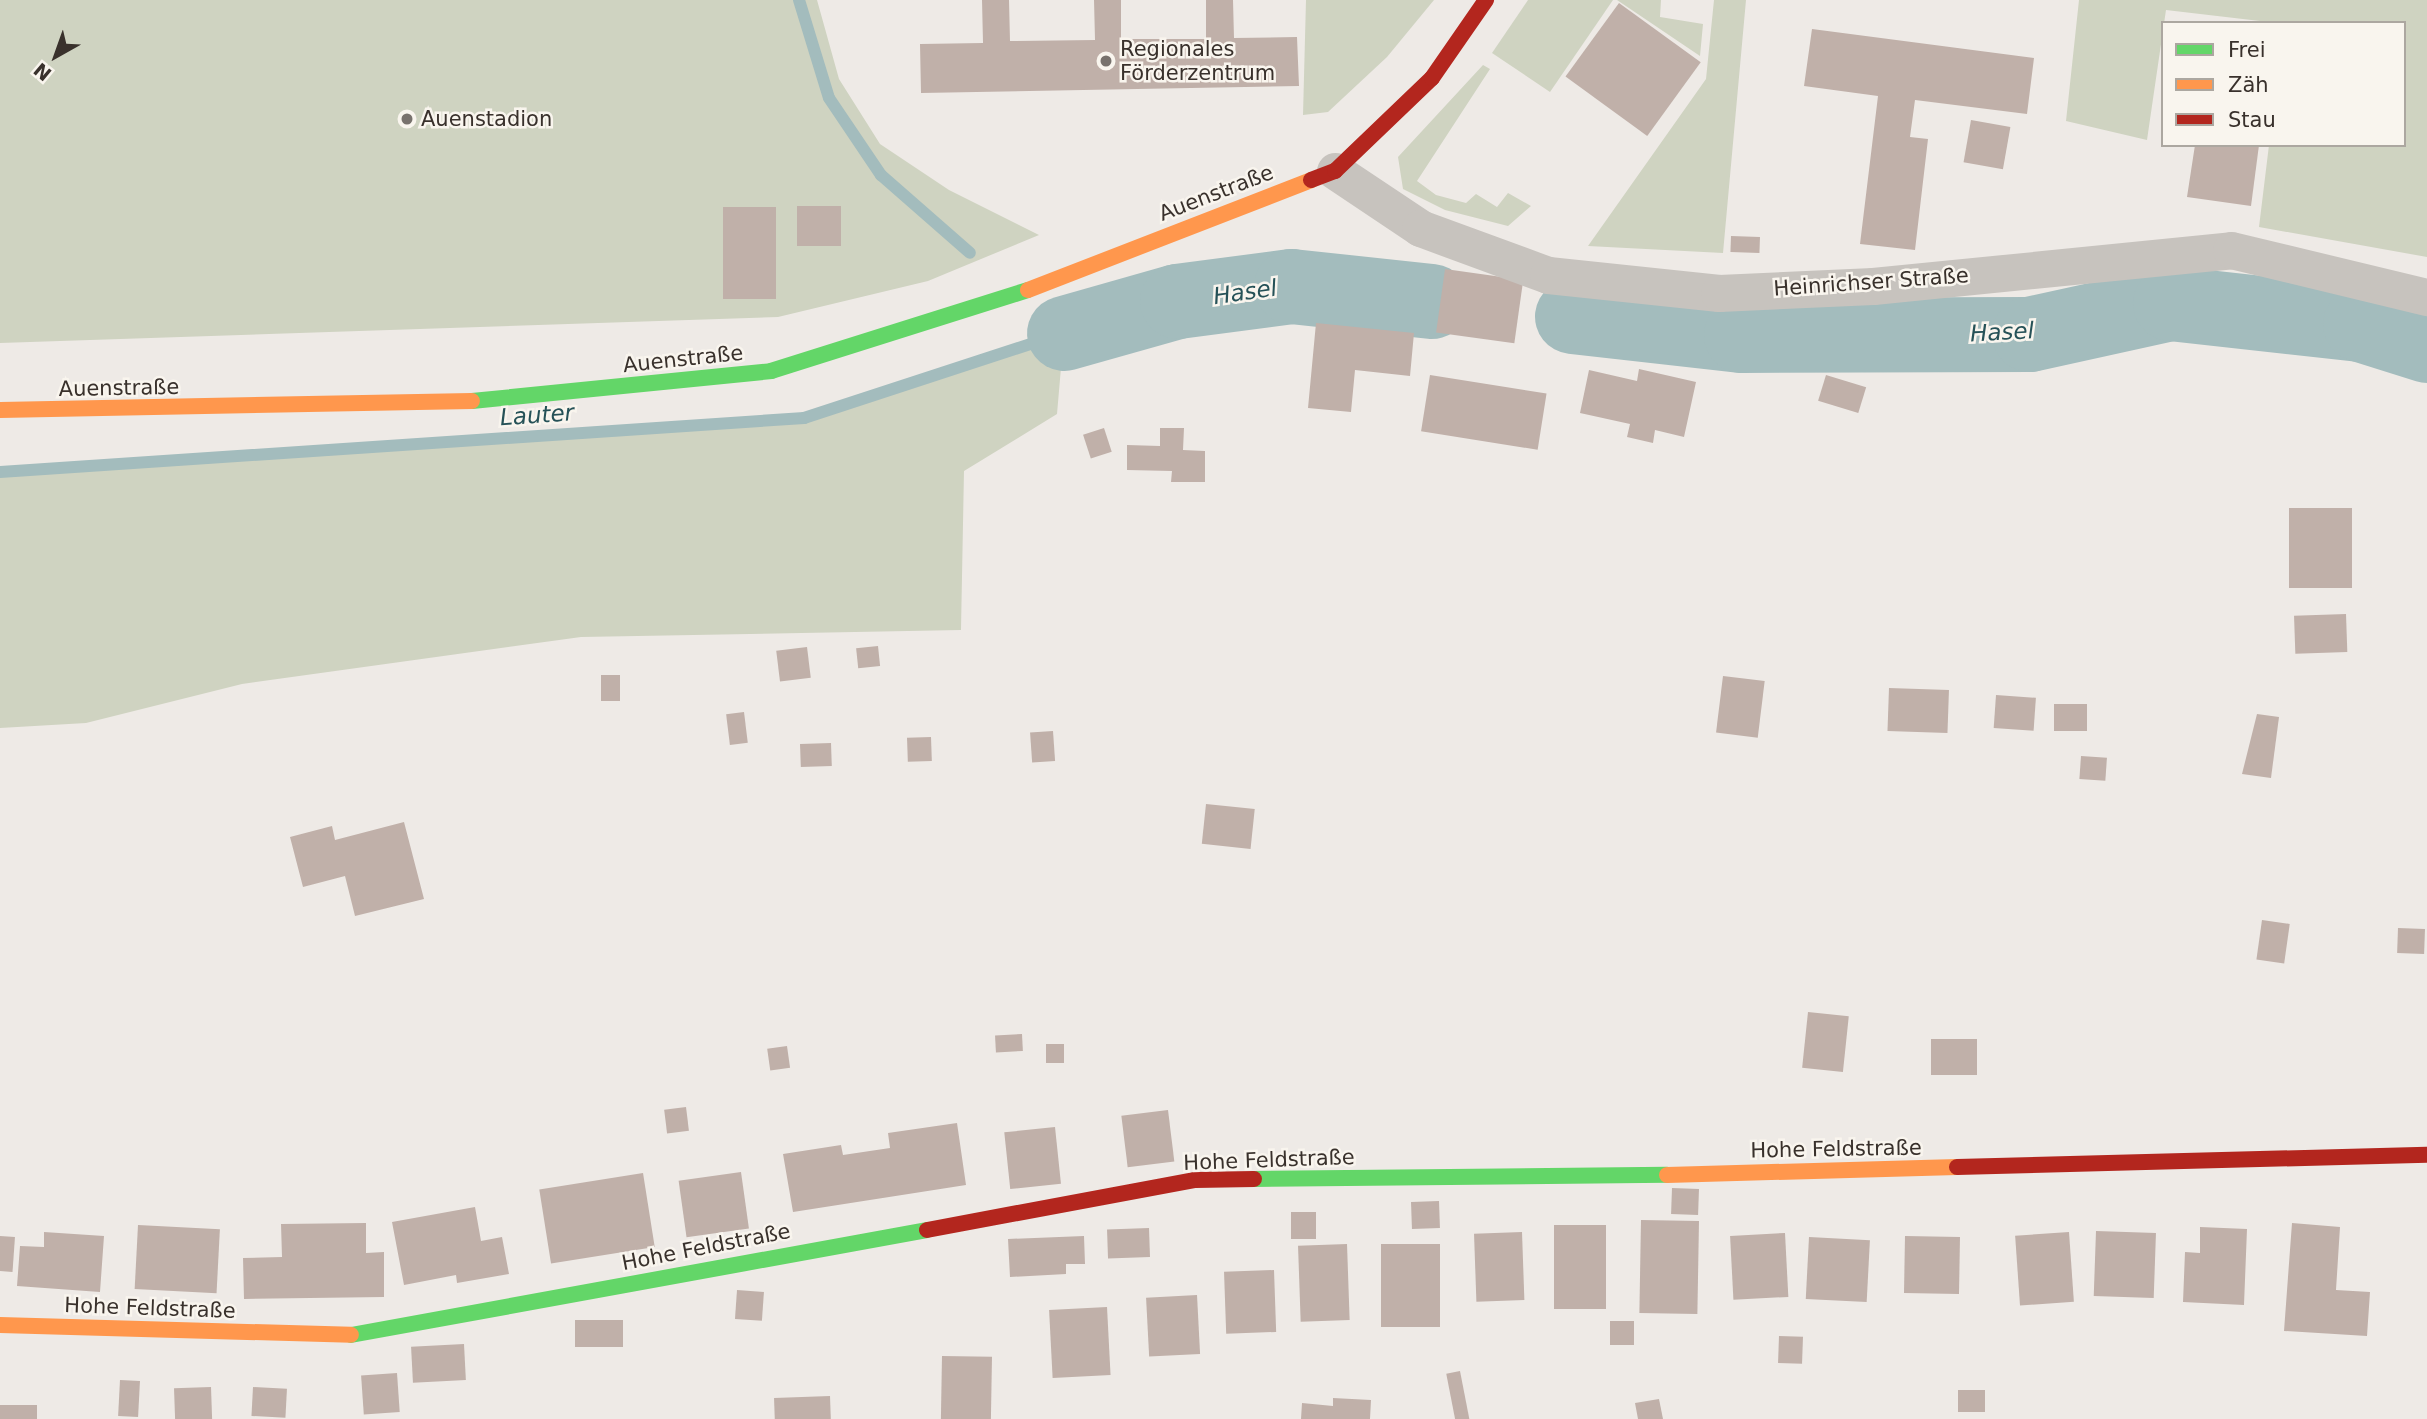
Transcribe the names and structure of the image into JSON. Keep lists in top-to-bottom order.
{
  "streets": {
    "street": ["Auenstraße", "Heinrichser Straße", "Hohe Feldstraße"]
  },
  "crossings": [
    ["Auenstraße", "Heinrichser Straße"]
  ],
  "water": ["Hasel", "Lauter"],
  "places": ["Regionales Förderzentrum", "Auenstadion"],
  "legend": ["Frei", "Zäh", "Stau"],
  "north": "bottom left"
}
